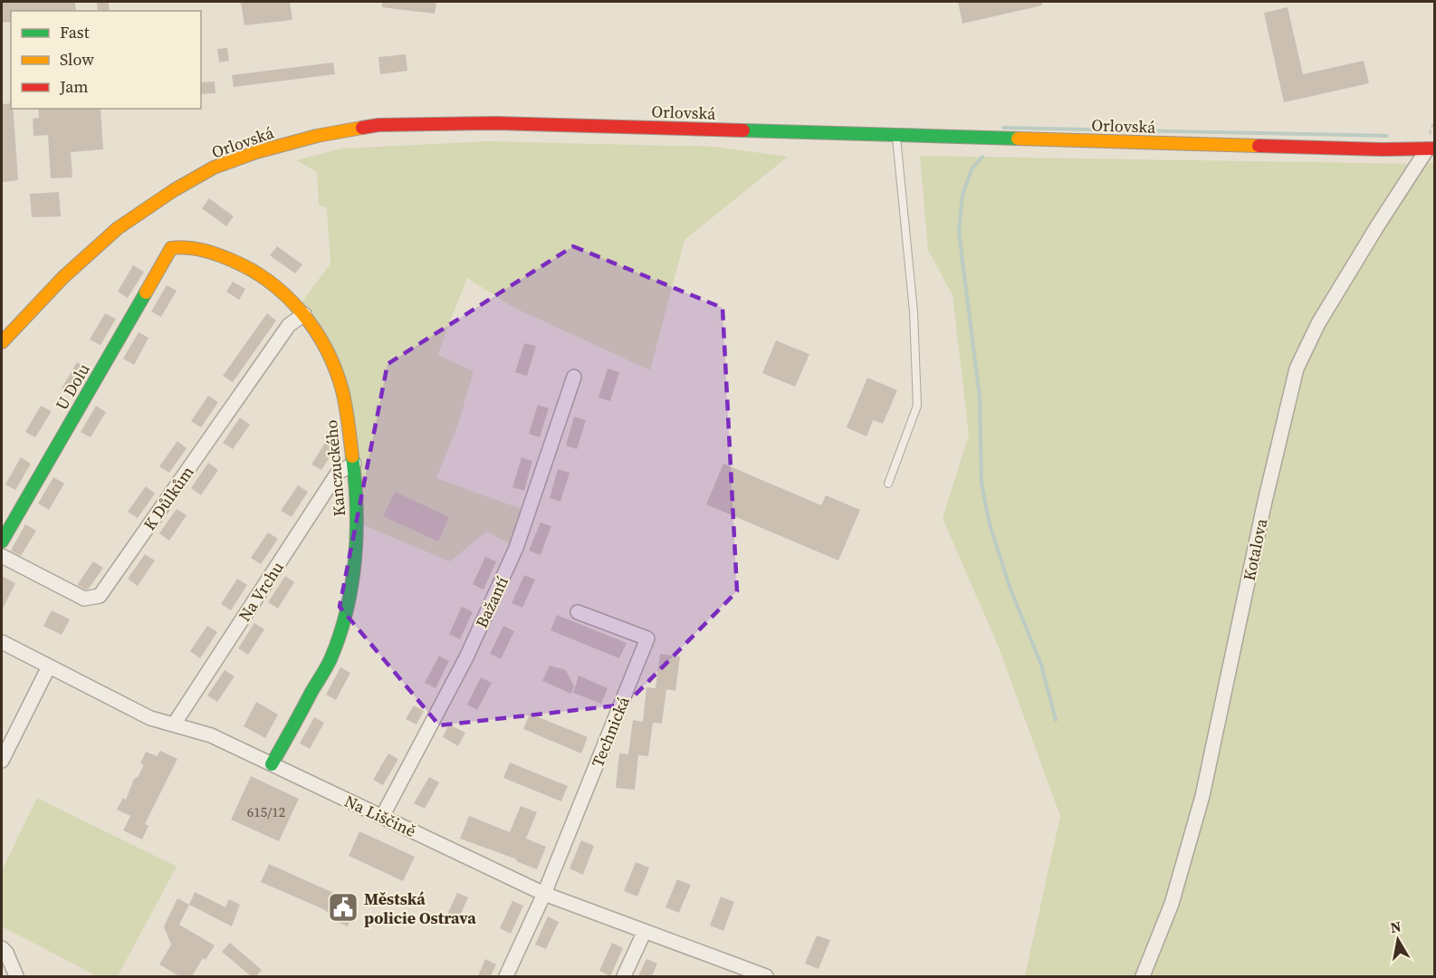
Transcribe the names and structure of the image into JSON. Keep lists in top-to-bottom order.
{
  "streets": {
    "main road": ["Orlovská", "U Dolu", "Kanczuckého"],
    "street": [
      "K Důlkům",
      "Kotalova",
      "Na Vrchu",
      "Bažantí",
      "Technická",
      "Na Liščině"
    ]
  },
  "crossings": [
    ["Orlovská", "Kotalova"],
    ["U Dolu", "Kanczuckého"],
    ["Kanczuckého", "K Důlkům"],
    ["Kanczuckého", "Na Vrchu"],
    ["Kanczuckého", "Na Liščině"],
    ["Na Vrchu", "Na Liščině"],
    ["Bažantí", "Na Liščině"],
    ["Technická", "Na Liščině"]
  ],
  "places": {
    "public building": ["Městská policie Ostrava"]
  },
  "house_numbers": ["615/12"],
  "legend": ["Fast", "Slow", "Jam"],
  "north": "top"
}
